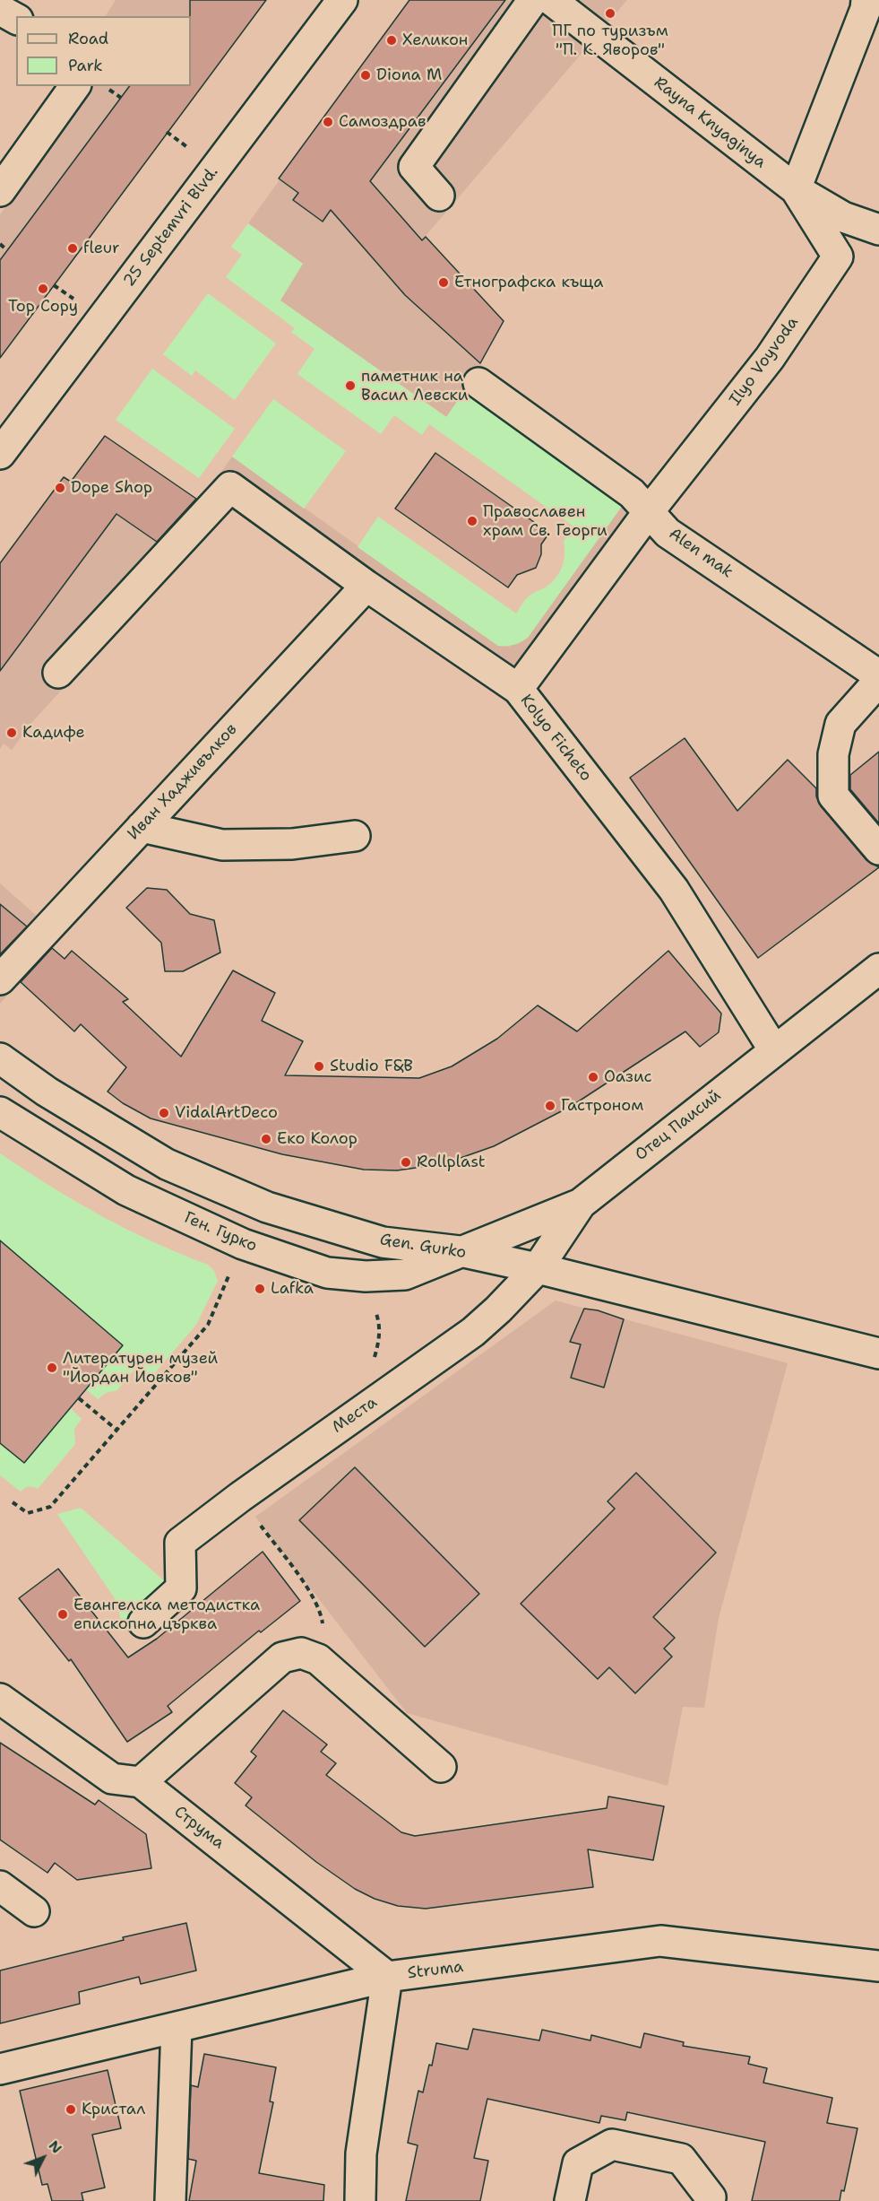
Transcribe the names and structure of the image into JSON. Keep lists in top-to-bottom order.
{
  "streets": {
    "street": [
      "Rayna Knyaginya",
      "25 Septemvri Blvd.",
      "Ilyo Voyvoda",
      "Alen mak",
      "Kolyo Ficheto",
      "Иван Хадживълков",
      "Отец Паисий",
      "Ген. Гурко",
      "Gen. Gurko",
      "Места",
      "Струма",
      "Struma"
    ]
  },
  "crossings": [
    ["Rayna Knyaginya", "Ilyo Voyvoda"],
    ["Ilyo Voyvoda", "Alen mak"],
    ["Ilyo Voyvoda", "Kolyo Ficheto"],
    ["Kolyo Ficheto", "Иван Хадживълков"],
    ["Kolyo Ficheto", "Отец Паисий"],
    ["Отец Паисий", "Ген. Гурко"],
    ["Отец Паисий", "Gen. Gurko"],
    ["Отец Паисий", "Места"],
    ["Ген. Гурко", "Gen. Gurko"],
    ["Gen. Gurko", "Места"],
    ["Струма", "Struma"]
  ],
  "places": [
    "ПГ по туризъм \"П. К. Яворов\"",
    "Хеликон",
    "Diona M",
    "Самоздрав",
    "fleur",
    "Етнографска къща",
    "Top Copy",
    "паметник на Васил Левски",
    "Dope Shop",
    "Православен храм Св. Георги",
    "Кадифе",
    "Studio F&B",
    "Оазис",
    "Гастроном",
    "VidalArtDeco",
    "Eко Колор",
    "Rollplast",
    "Lafka",
    "Литературен музей \"Йордан Йовков\"",
    "Евангелска методистка епископна църква",
    "Кристал"
  ],
  "legend": ["Road", "Park"],
  "north": "top right"
}
